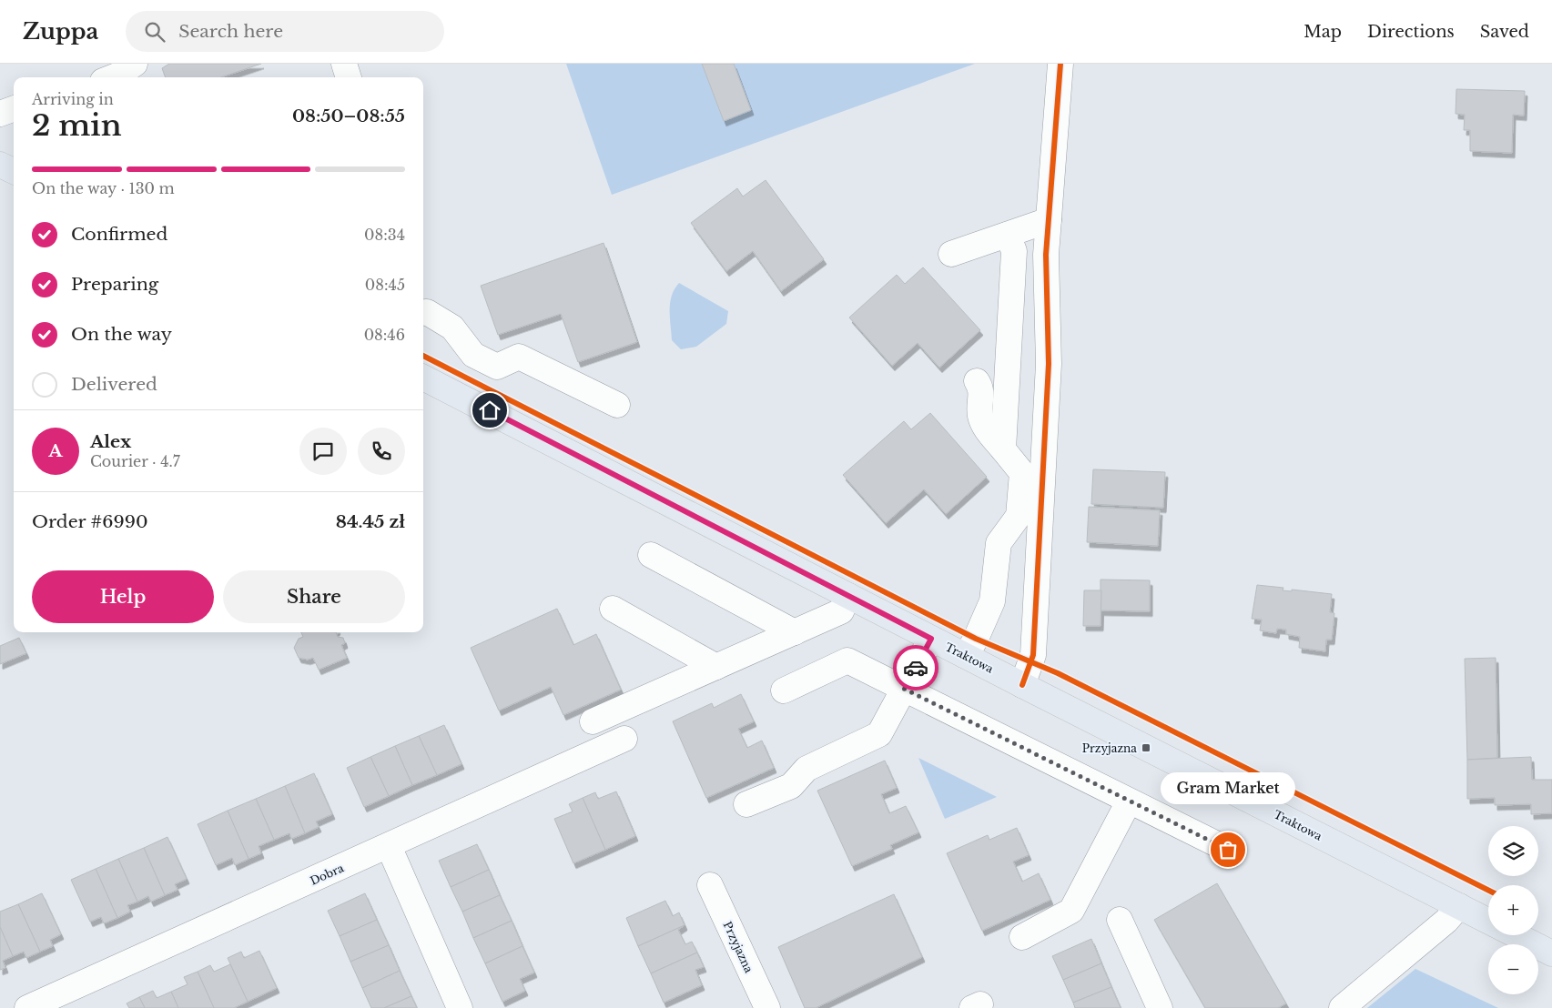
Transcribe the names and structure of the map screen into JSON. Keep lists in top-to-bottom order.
{
  "streets": {
    "main road": ["Traktowa"],
    "street": ["Dobra", "Przyjazna"]
  },
  "places": {
    "transit": ["Przyjazna"],
    "other": ["Gram Market"]
  },
  "page": {
    "header": "Zuppa",
    "search": "Search here",
    "nav": ["Map", "Directions", "Saved"],
    "heading": ["2 min", "Arriving in", "08:50–08:55"],
    "panel": [
      "Alex",
      "Courier · 4.7",
      "Order #6990",
      "84.45 zł"
    ],
    "bar": "On the way · 130 m",
    "list": [
      ["Confirmed", "08:34"],
      ["Preparing", "08:45"],
      ["On the way", "08:46"],
      "Delivered"
    ],
    "round": "A",
    "buttons": ["Help", "Share"],
    "bubble": "Gram Market",
    "map_buttons": ["+", "−"]
  }
}
